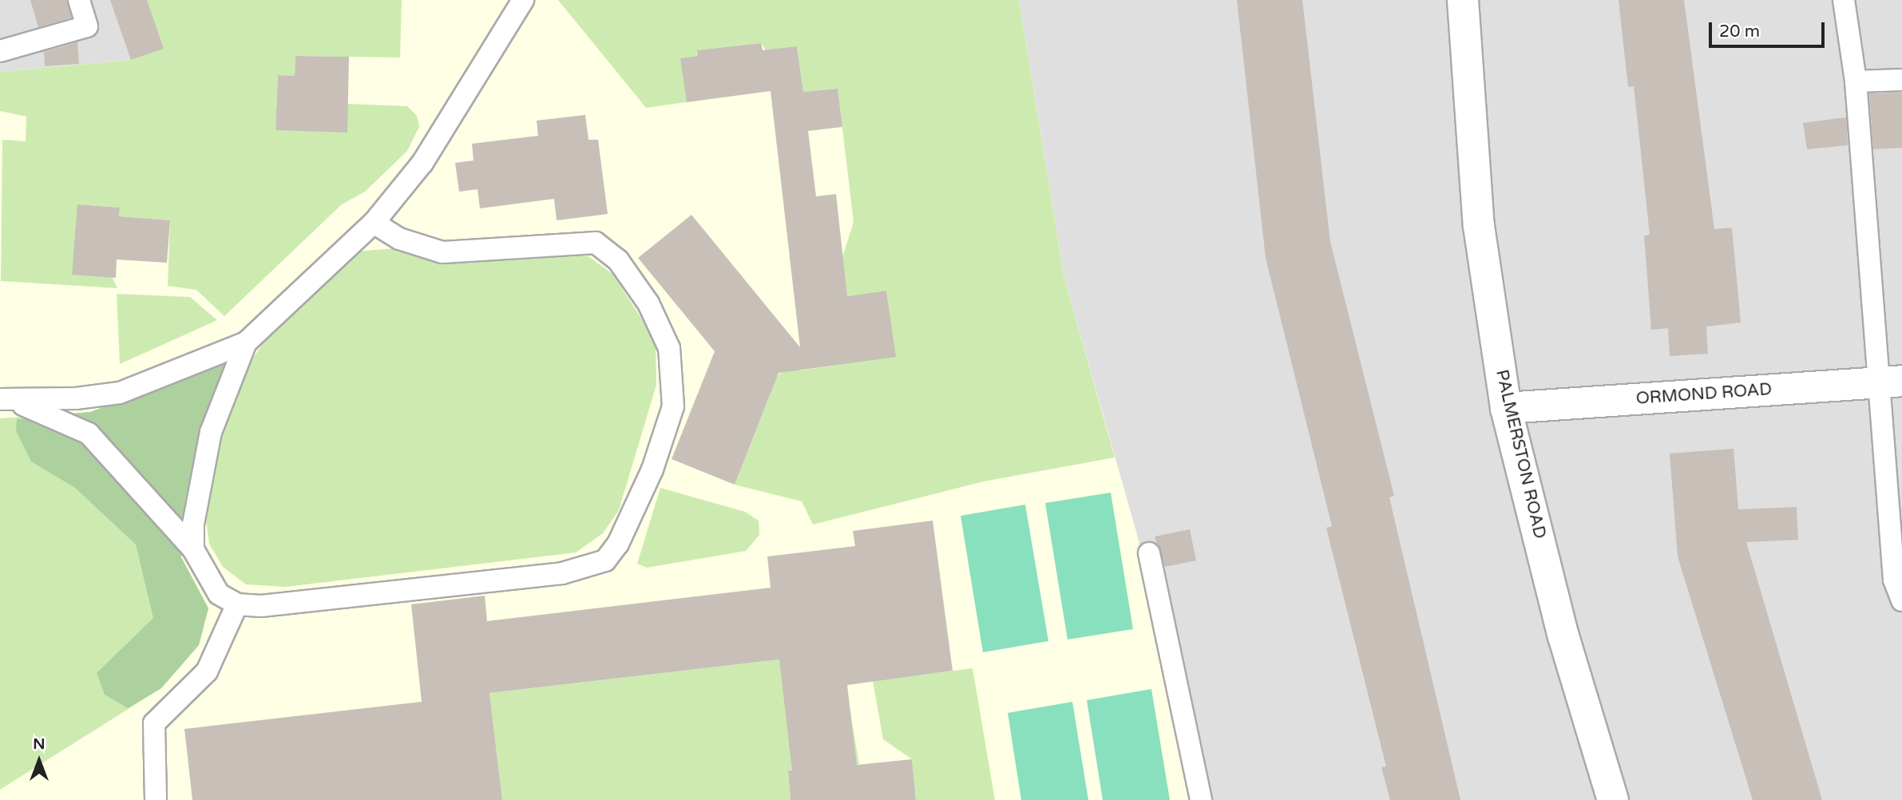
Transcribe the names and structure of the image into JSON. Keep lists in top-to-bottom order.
{
  "streets": {
    "street": ["ORMOND ROAD", "PALMERSTON ROAD"]
  },
  "crossings": [
    ["ORMOND ROAD", "PALMERSTON ROAD"]
  ],
  "scale_bar": "20 m",
  "north": "top"
}
